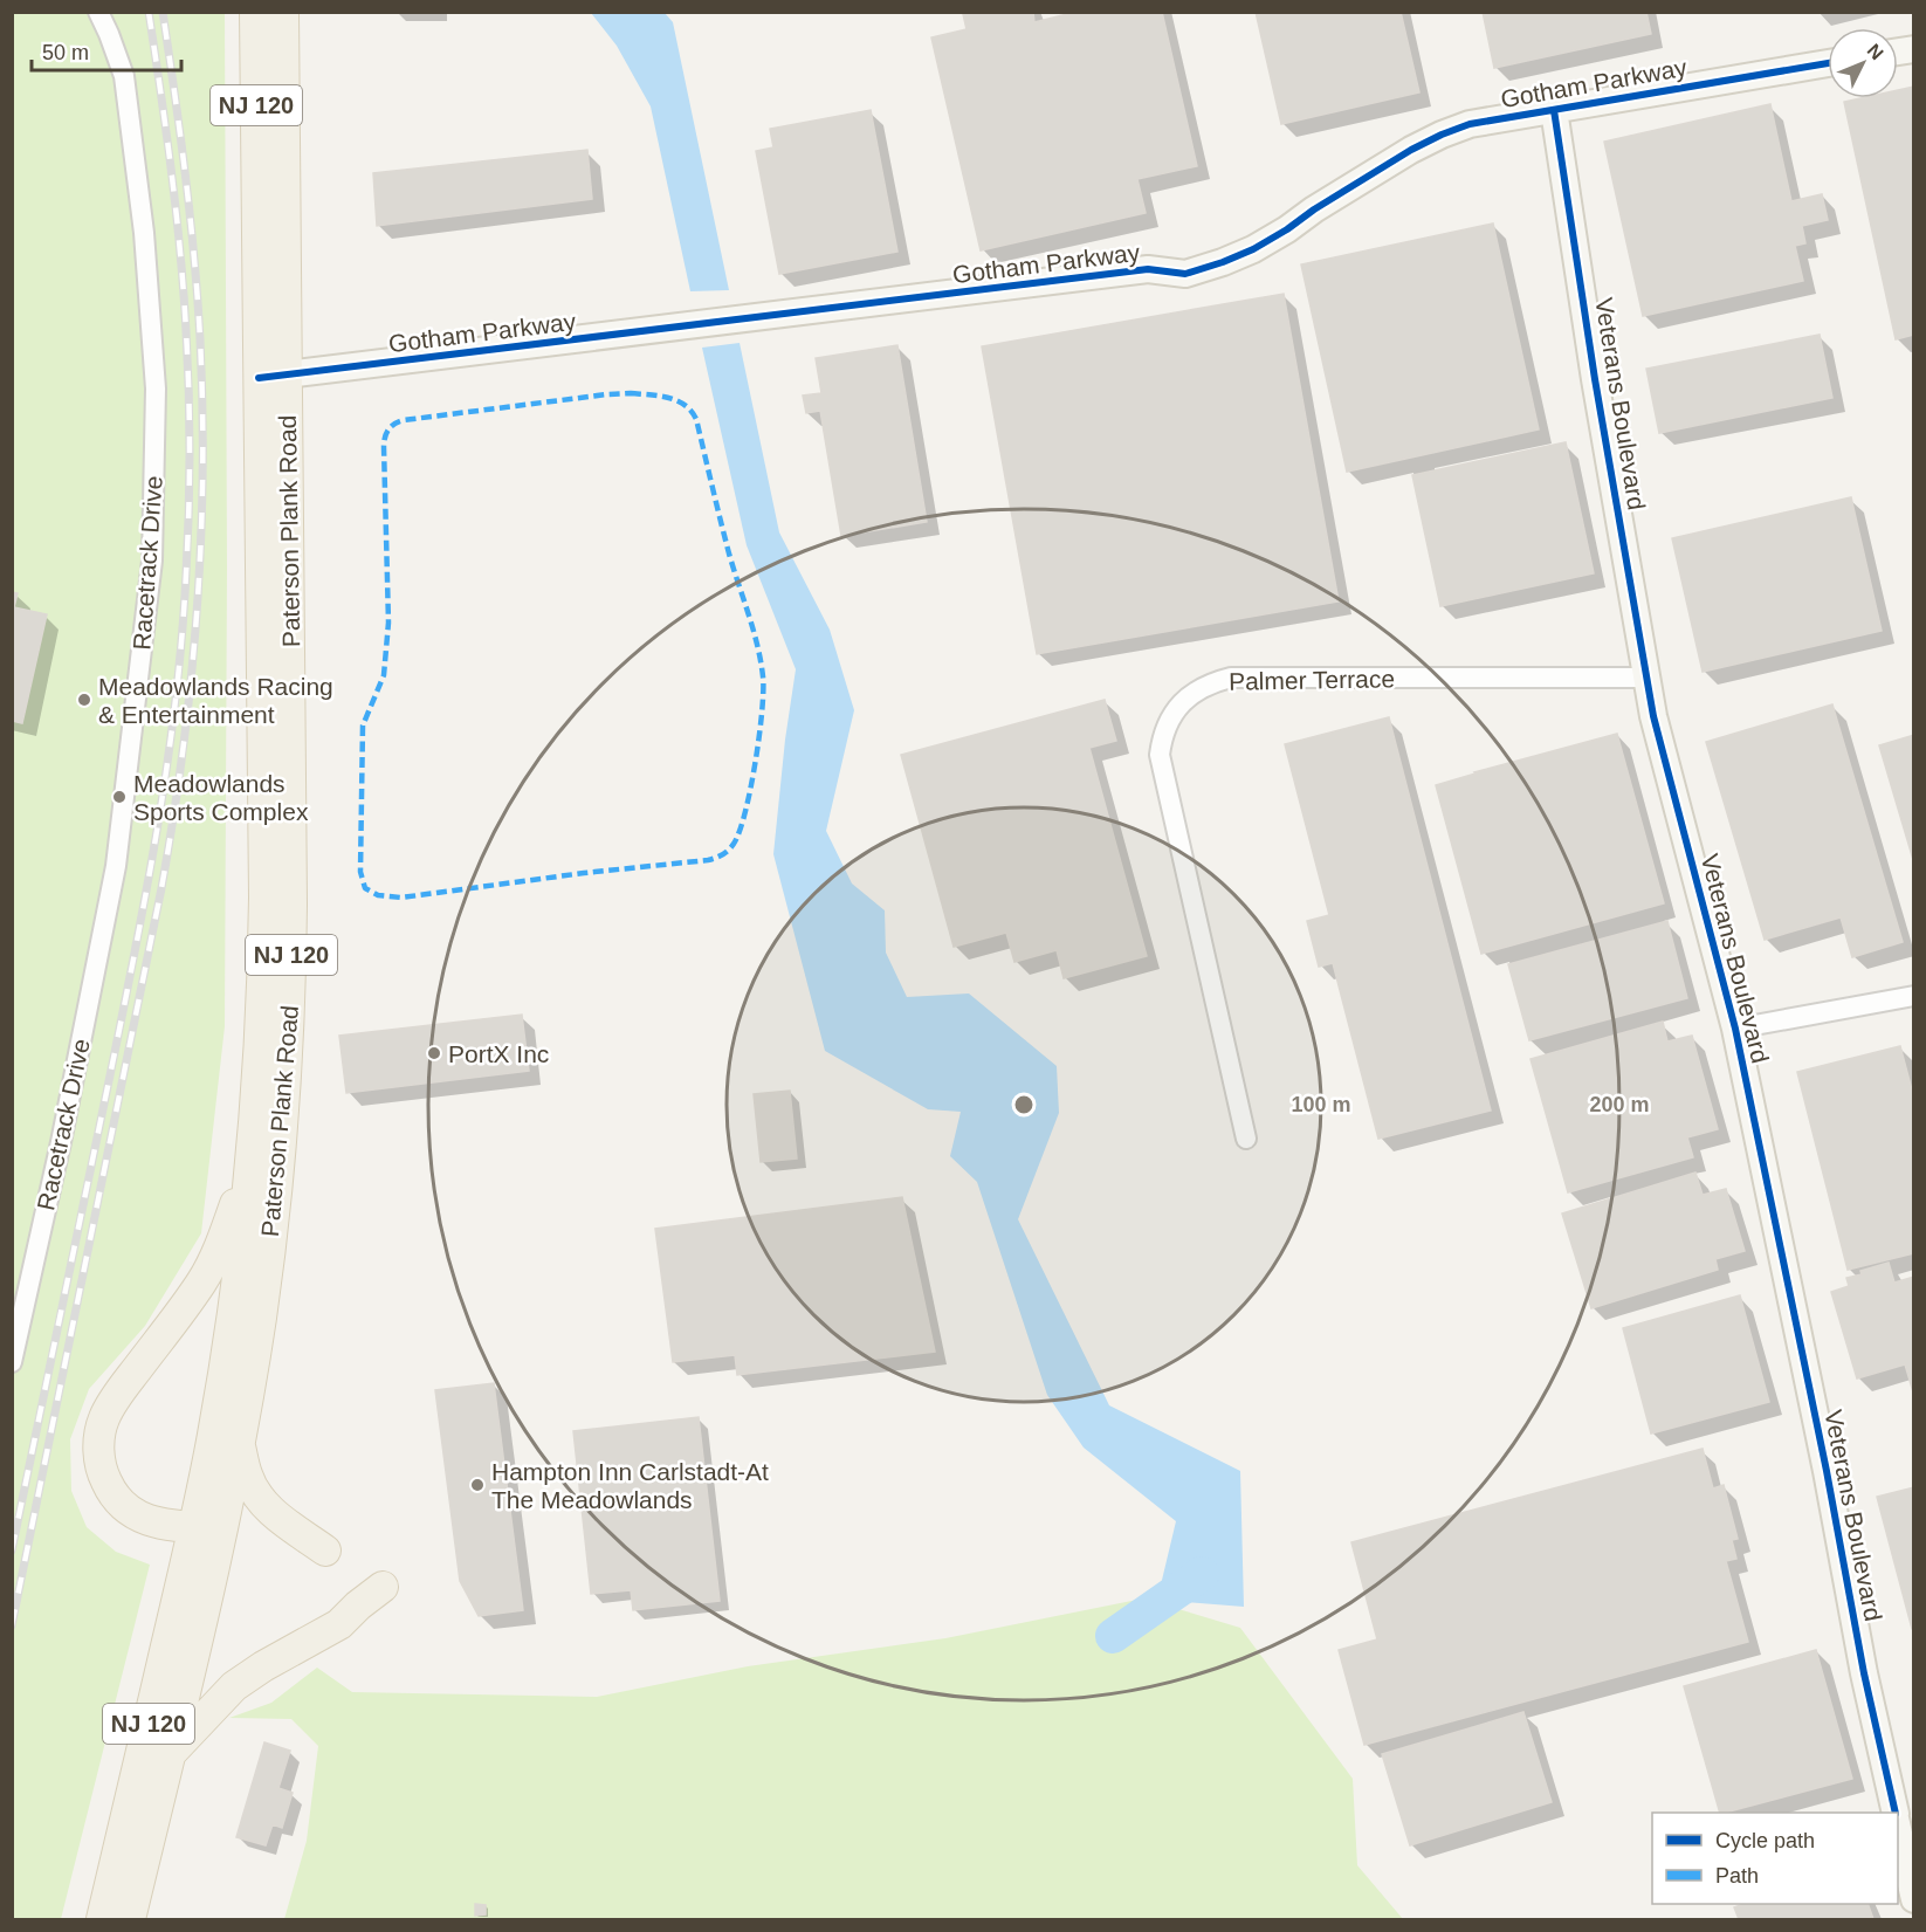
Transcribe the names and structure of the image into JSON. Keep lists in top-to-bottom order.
{
  "streets": {
    "main road": ["NJ 120", "Paterson Plank Road"],
    "street": [
      "Gotham Parkway",
      "Veterans Boulevard",
      "Racetrack Drive",
      "Palmer Terrace"
    ]
  },
  "crossings": [
    ["Gotham Parkway", "Veterans Boulevard"],
    ["Gotham Parkway", "Paterson Plank Road"],
    ["NJ 120", "Paterson Plank Road"],
    ["Veterans Boulevard", "Palmer Terrace"]
  ],
  "places": [
    "Meadowlands Racing & Entertainment",
    "Meadowlands Sports Complex",
    "PortX Inc",
    "Hampton Inn Carlstadt-At The Meadowlands"
  ],
  "legend": ["Cycle path", "Path"],
  "scale_bar": "50 m",
  "north": "top right",
  "rings": ["100 m", "200 m"]
}
